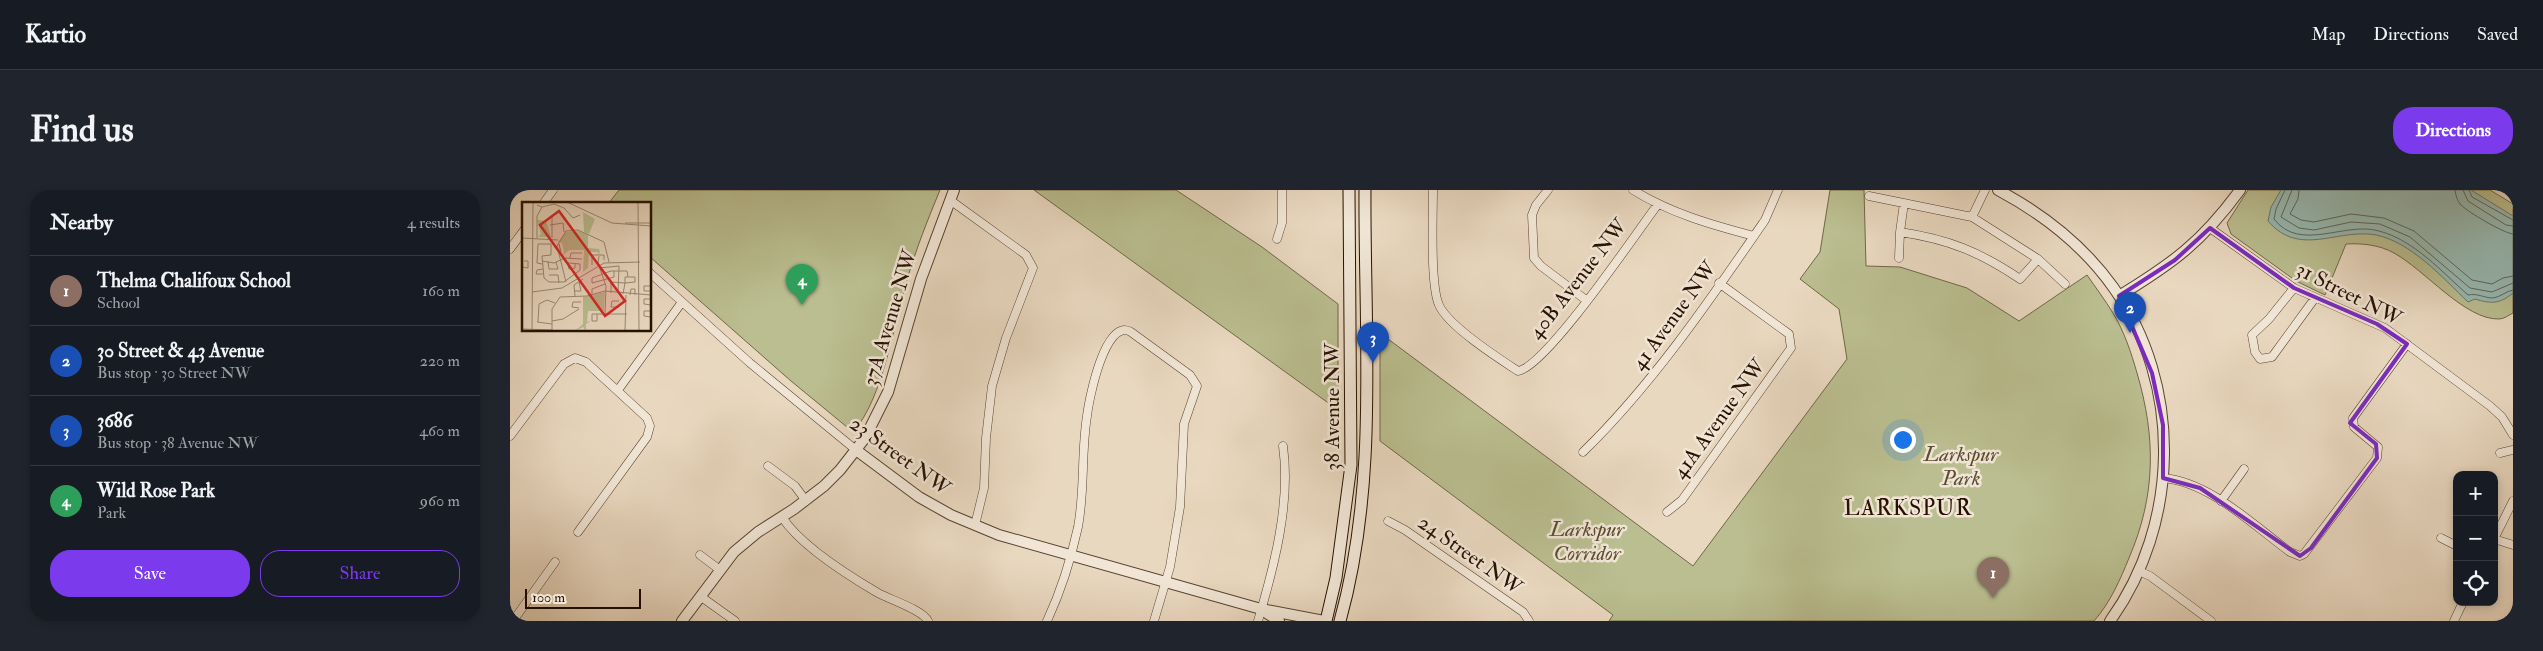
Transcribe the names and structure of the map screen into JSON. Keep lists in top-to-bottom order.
{
  "streets": {
    "main road": ["38 Avenue NW"],
    "street": [
      "40B Avenue NW",
      "31 Street NW",
      "41 Avenue NW",
      "37A Avenue NW",
      "41A Avenue NW",
      "23 Street NW",
      "24 Street NW"
    ]
  },
  "crossings": [
    ["41 Avenue NW", "41A Avenue NW"],
    ["37A Avenue NW", "23 Street NW"],
    ["38 Avenue NW", "23 Street NW"]
  ],
  "districts": ["LARKSPUR"],
  "parks": ["Larkspur Park", "Larkspur Corridor"],
  "scale_bar": "100 m",
  "page": {
    "header": "Kartio",
    "nav": ["Map", "Directions", "Saved"],
    "buttons": [
      "Directions",
      ["Save", "Share"]
    ],
    "title": "Find us",
    "heading": ["Nearby", "4 results"],
    "list": [
      {
        "mark": "1",
        "name": "Thelma Chalifoux School",
        "note": "School",
        "value": "160 m"
      },
      {
        "mark": "2",
        "name": "30 Street & 43 Avenue",
        "note": "Bus stop · 30 Street NW",
        "value": "220 m"
      },
      {
        "mark": "3",
        "name": "3686",
        "note": "Bus stop · 38 Avenue NW",
        "value": "460 m"
      },
      {
        "mark": "4",
        "name": "Wild Rose Park",
        "note": "Park",
        "value": "960 m"
      }
    ],
    "pins": [
      "4",
      "2",
      "3",
      "1"
    ],
    "map_buttons": ["+", "−"],
    "scale": "100 m"
  }
}
